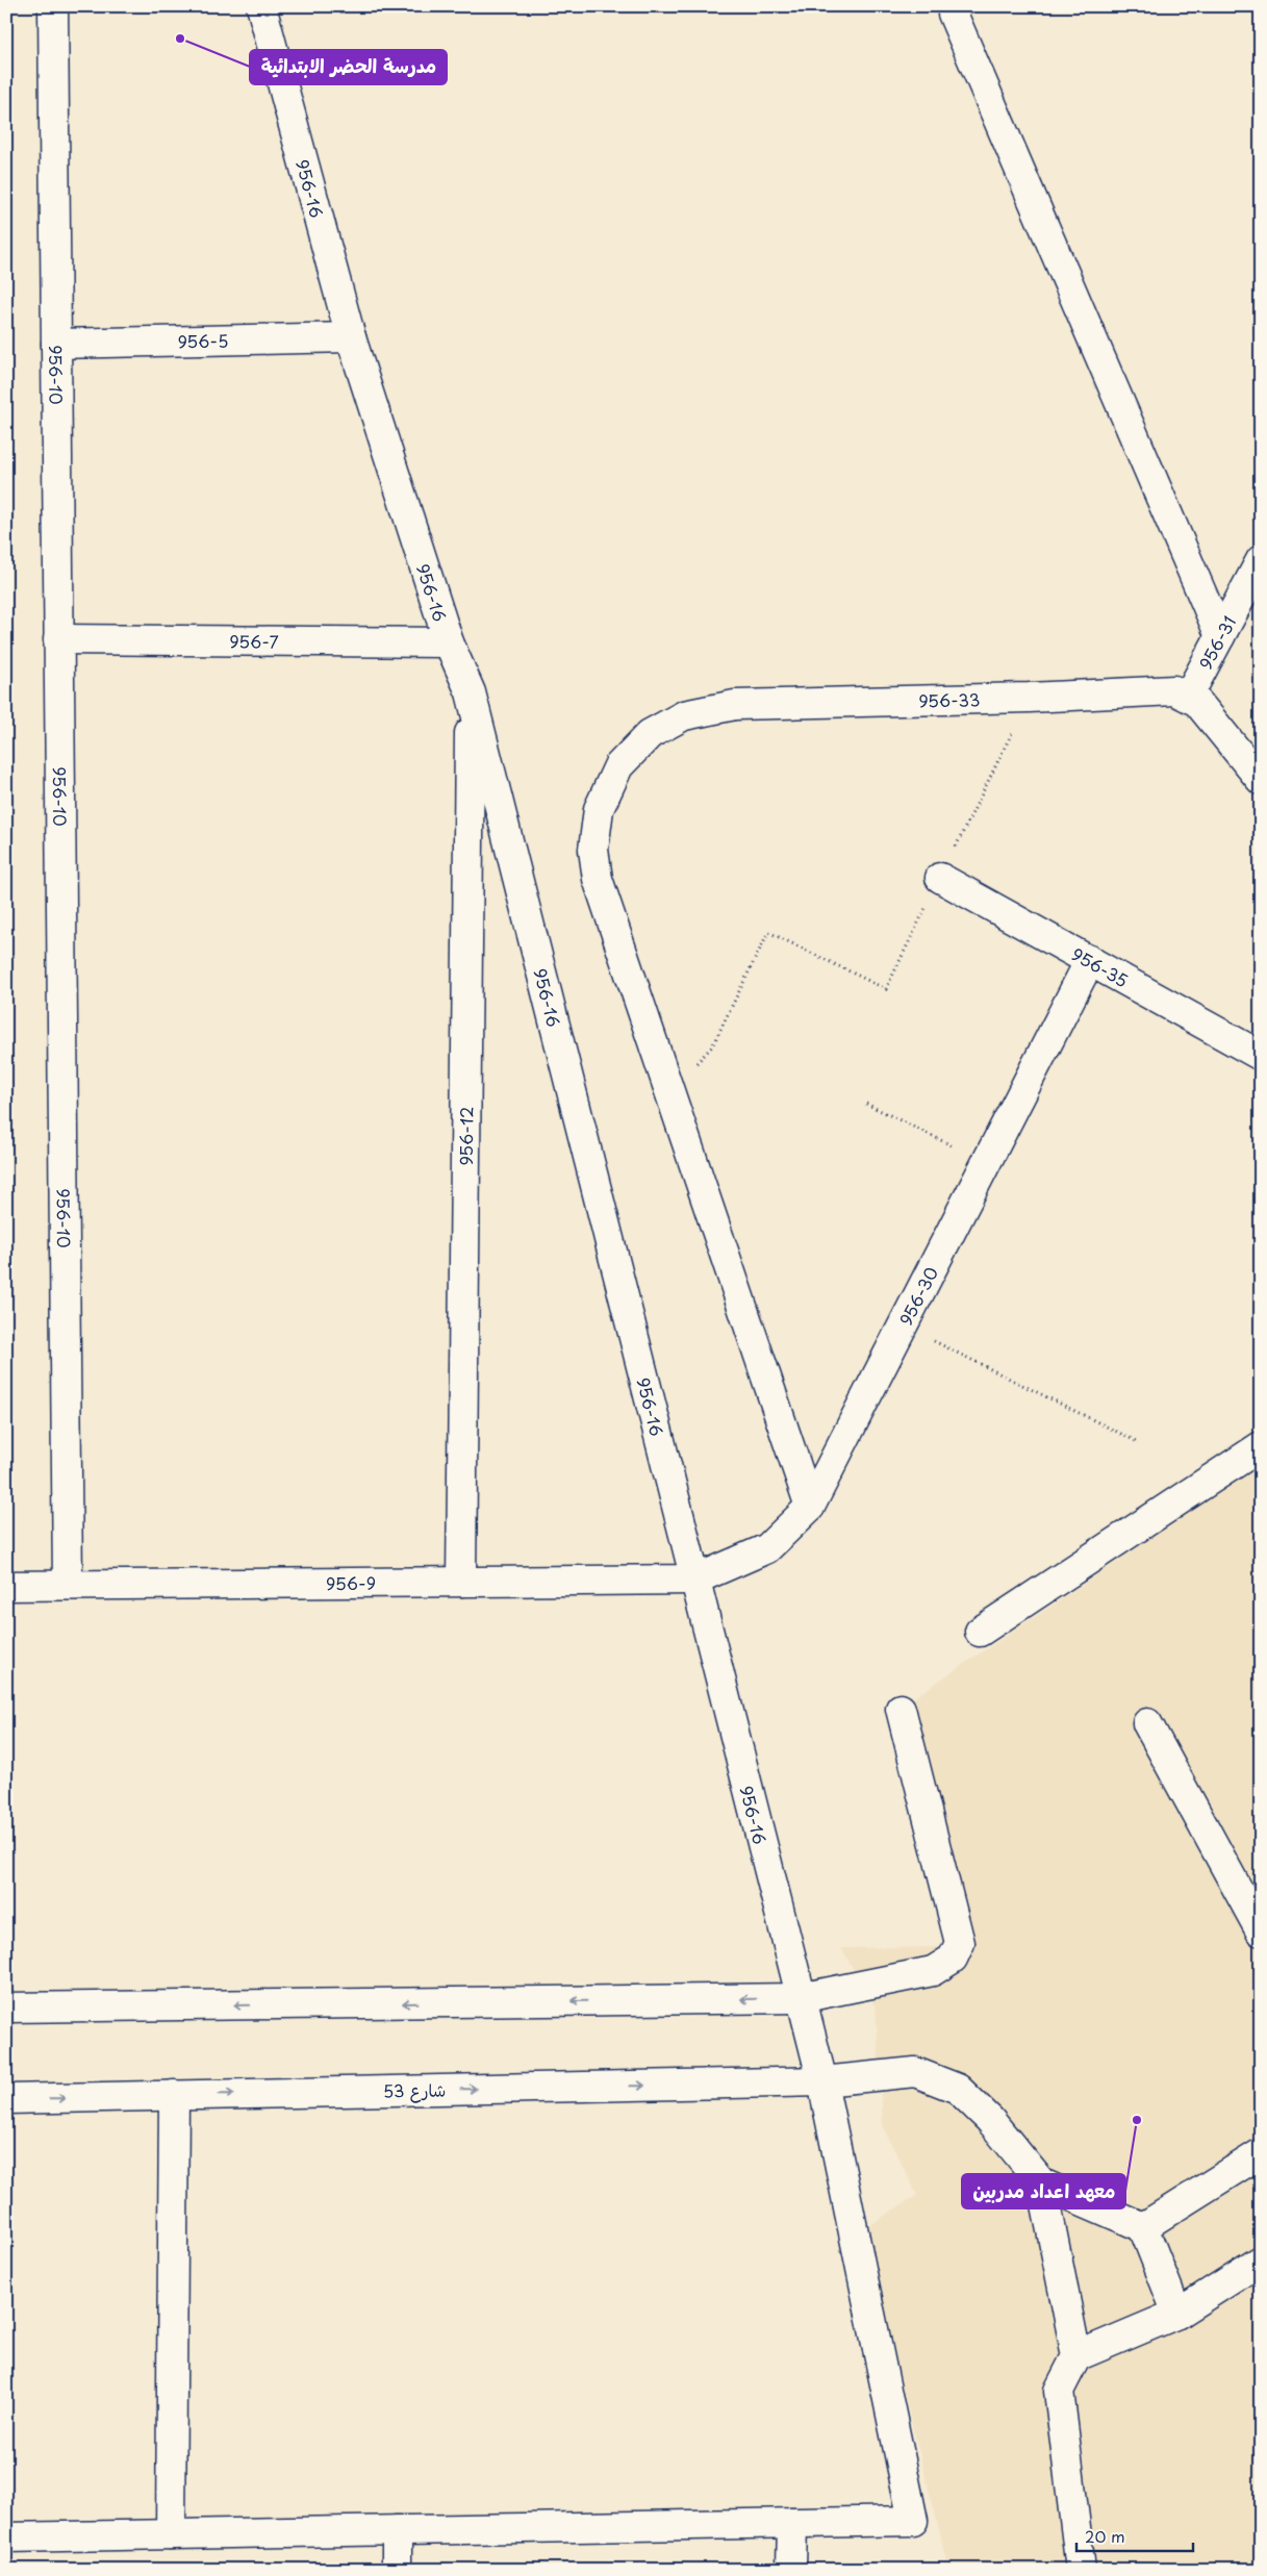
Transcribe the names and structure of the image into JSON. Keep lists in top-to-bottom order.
{
  "streets": {
    "street": [
      "956-16",
      "956-5",
      "956-10",
      "956-7",
      "956-31",
      "956-33",
      "956-35",
      "956-12",
      "956-30",
      "956-9",
      "شارع 53"
    ]
  },
  "crossings": [
    ["956-16", "956-5"],
    ["956-16", "956-7"],
    ["956-16", "956-12"],
    ["956-16", "956-30"],
    ["956-16", "956-9"],
    ["956-16", "شارع 53"],
    ["956-5", "956-10"],
    ["956-10", "956-7"],
    ["956-10", "956-9"],
    ["956-31", "956-33"],
    ["956-33", "956-30"],
    ["956-35", "956-30"],
    ["956-12", "956-9"],
    ["956-30", "956-9"]
  ],
  "places": ["مدرسة الحضر الابتدائية", "معهد اعداد مدربين"],
  "scale_bar": "20 m"
}
